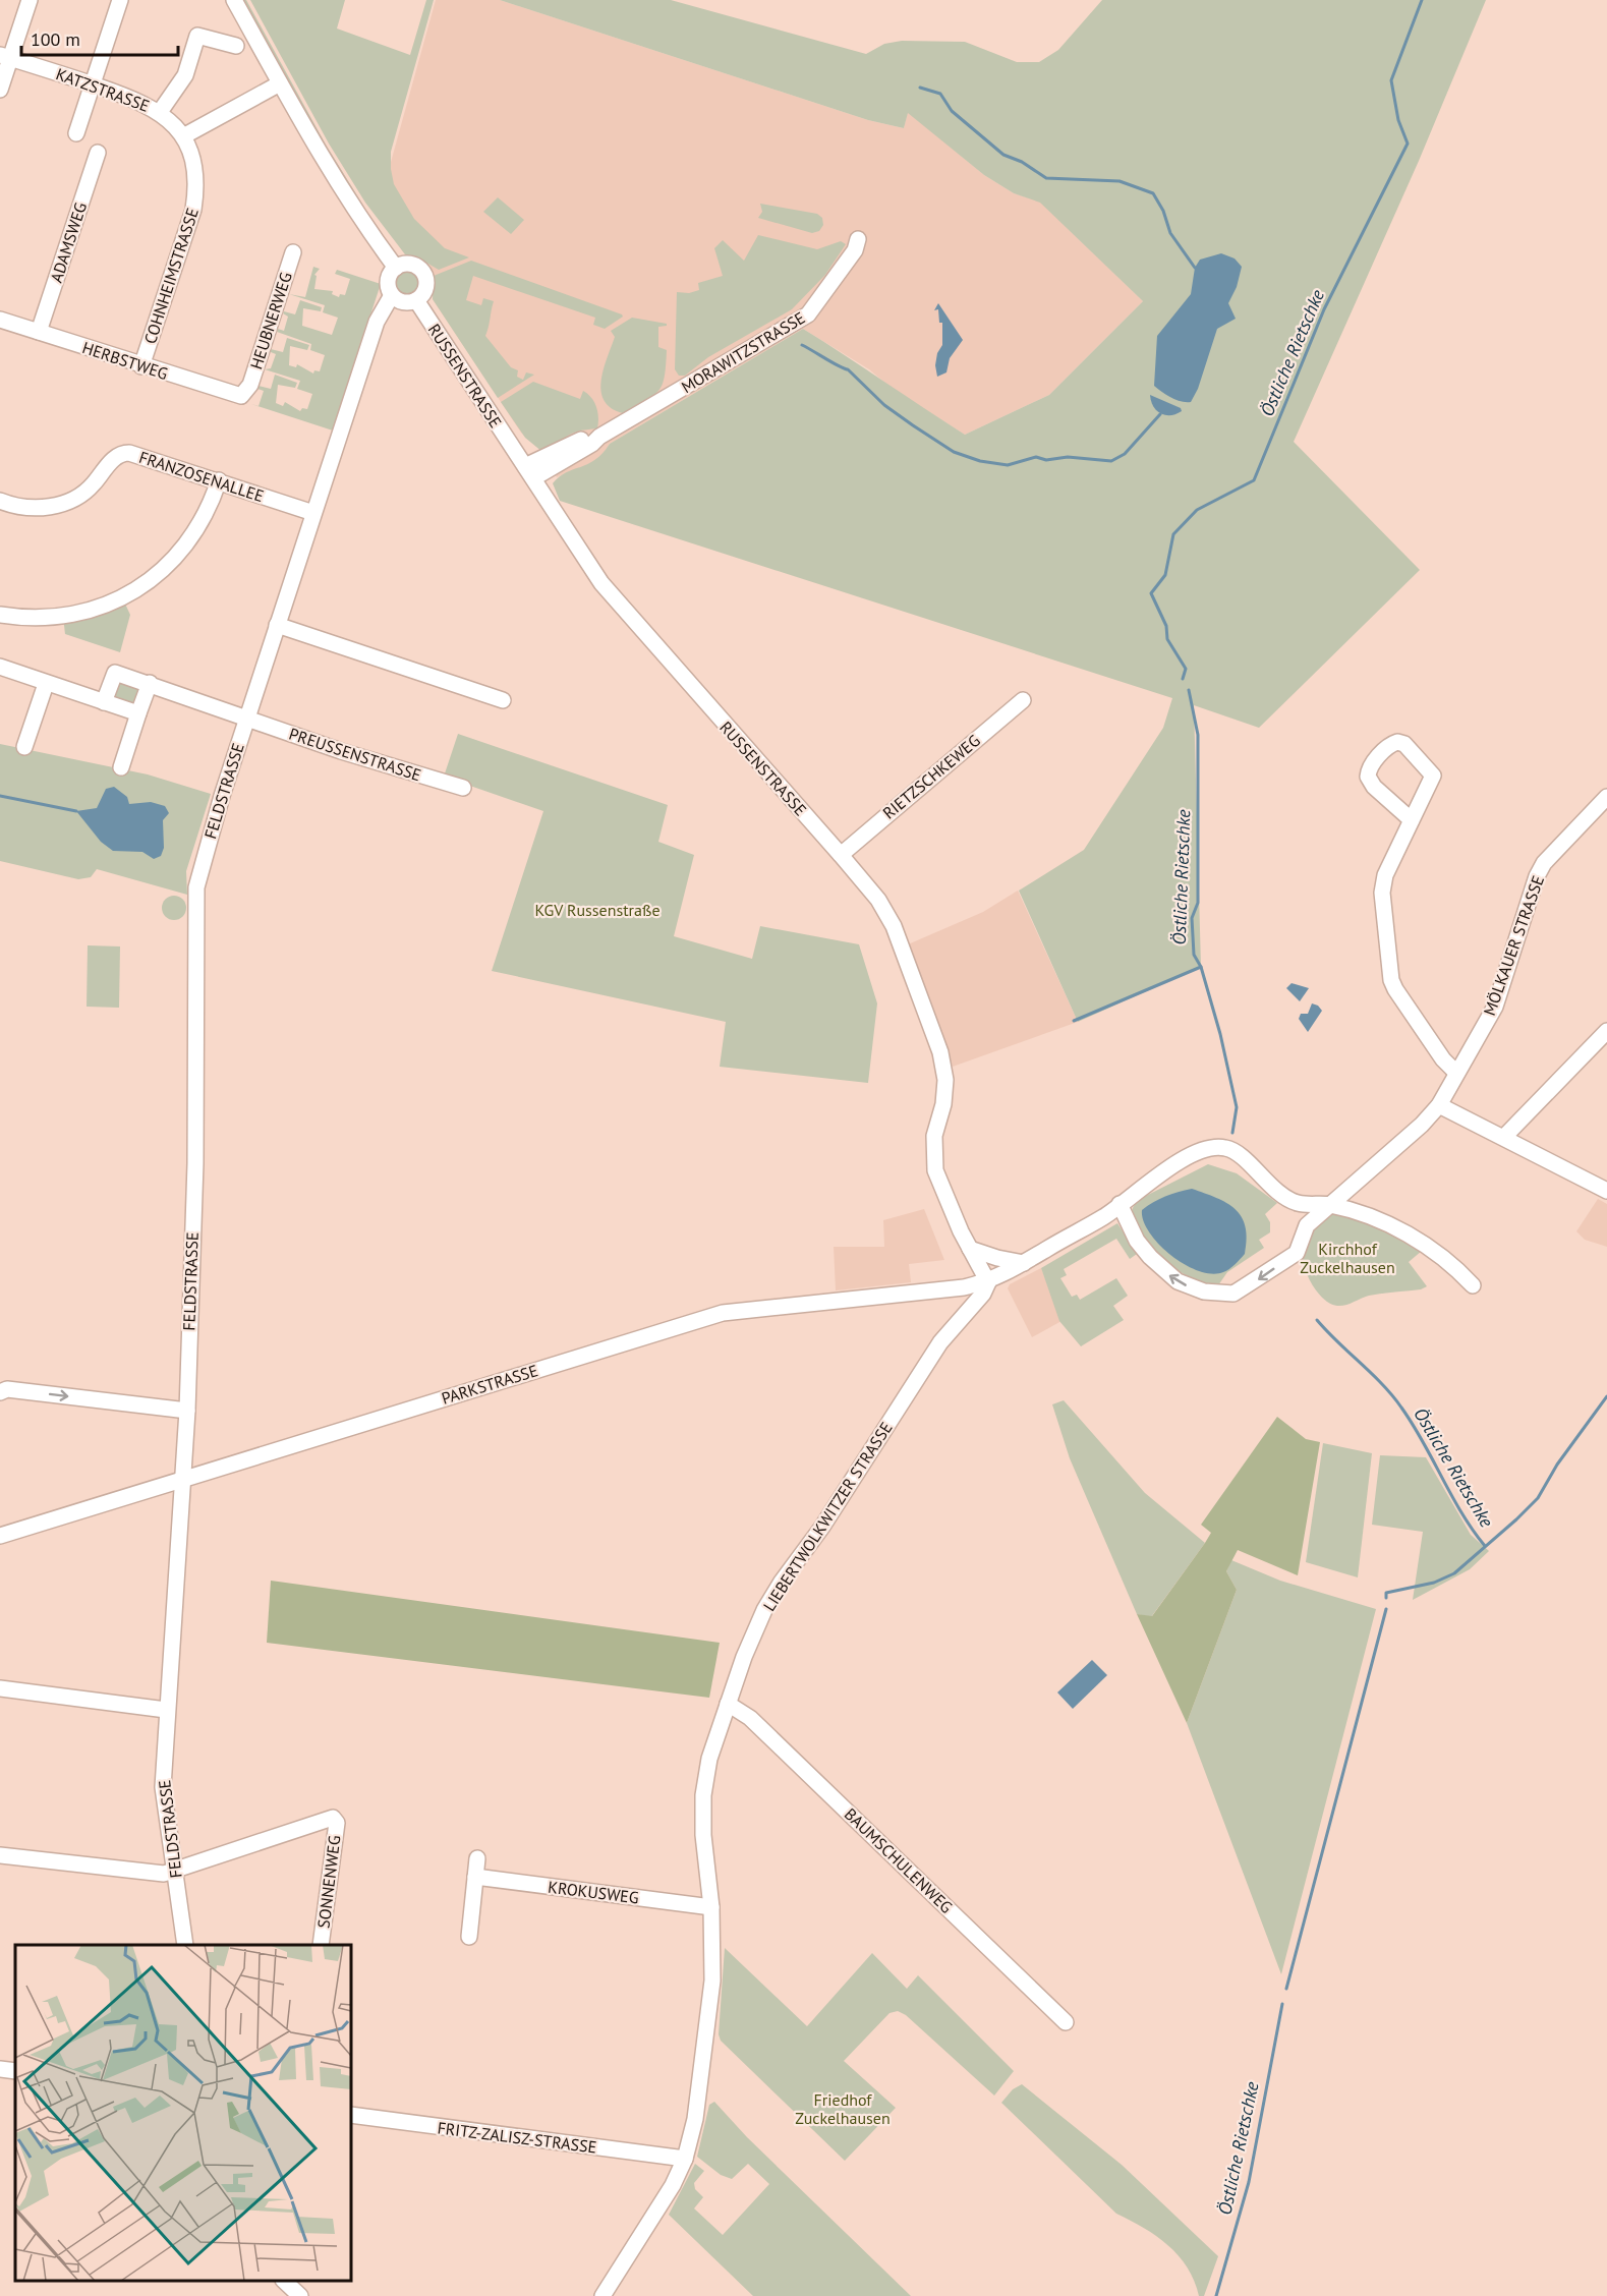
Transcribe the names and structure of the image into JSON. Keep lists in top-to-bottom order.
{
  "streets": {
    "street": [
      "KATZSTRASSE",
      "ADAMSWEG",
      "COHNHEIMSTRASSE",
      "HEUBNERWEG",
      "MORAWITZSTRASSE",
      "HERBSTWEG",
      "RUSSENSTRASSE",
      "FRANZOSENALLEE",
      "PREUSSENSTRASSE",
      "RIETZSCHKEWEG",
      "FELDSTRASSE",
      "MÖLKAUER STRASSE",
      "PARKSTRASSE",
      "LIEBERTWOLKWITZER STRASSE",
      "BAUMSCHULENWEG",
      "SONNENWEG",
      "KROKUSWEG",
      "FRITZ-ZALISZ-STRASSE"
    ]
  },
  "crossings": [
    ["KATZSTRASSE", "COHNHEIMSTRASSE"],
    ["ADAMSWEG", "HERBSTWEG"],
    ["COHNHEIMSTRASSE", "HERBSTWEG"],
    ["HEUBNERWEG", "HERBSTWEG"],
    ["MORAWITZSTRASSE", "RUSSENSTRASSE"],
    ["RUSSENSTRASSE", "RIETZSCHKEWEG"],
    ["RUSSENSTRASSE", "FELDSTRASSE"],
    ["RUSSENSTRASSE", "PARKSTRASSE"],
    ["RUSSENSTRASSE", "LIEBERTWOLKWITZER STRASSE"],
    ["FRANZOSENALLEE", "FELDSTRASSE"],
    ["PREUSSENSTRASSE", "FELDSTRASSE"],
    ["FELDSTRASSE", "PARKSTRASSE"],
    ["FELDSTRASSE", "SONNENWEG"],
    ["PARKSTRASSE", "LIEBERTWOLKWITZER STRASSE"],
    ["LIEBERTWOLKWITZER STRASSE", "BAUMSCHULENWEG"],
    ["LIEBERTWOLKWITZER STRASSE", "KROKUSWEG"],
    ["LIEBERTWOLKWITZER STRASSE", "FRITZ-ZALISZ-STRASSE"]
  ],
  "water": ["Östliche Rietschke"],
  "parks": ["KGV Russenstraße", "Kirchhof Zuckelhausen", "Friedhof Zuckelhausen"],
  "scale_bar": "100 m"
}
